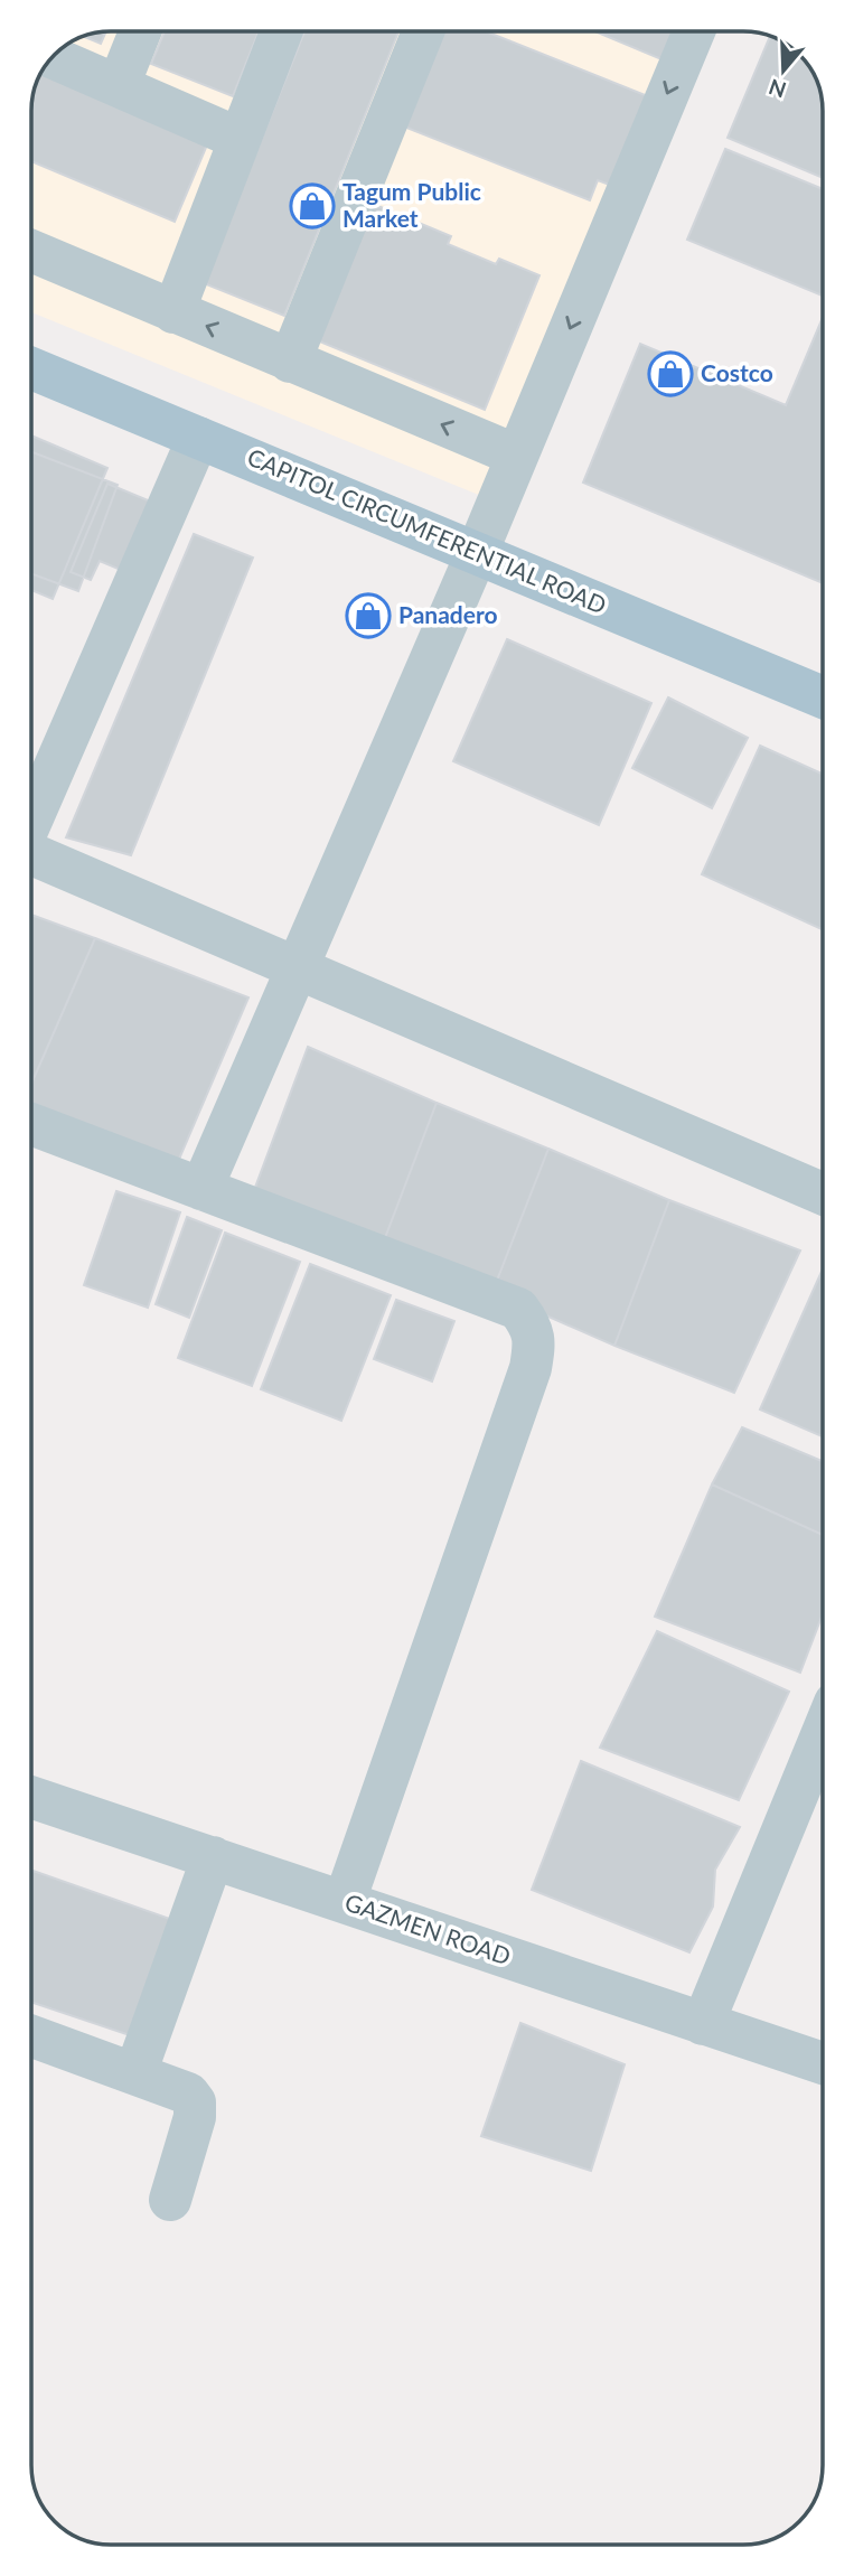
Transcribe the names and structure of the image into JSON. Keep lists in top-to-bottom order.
{
  "streets": {
    "main road": ["CAPITOL CIRCUMFERENTIAL ROAD"],
    "street": ["GAZMEN ROAD"]
  },
  "places": {
    "shop": ["Tagum Public Market", "Costco", "Panadero"]
  },
  "north": "bottom"
}
